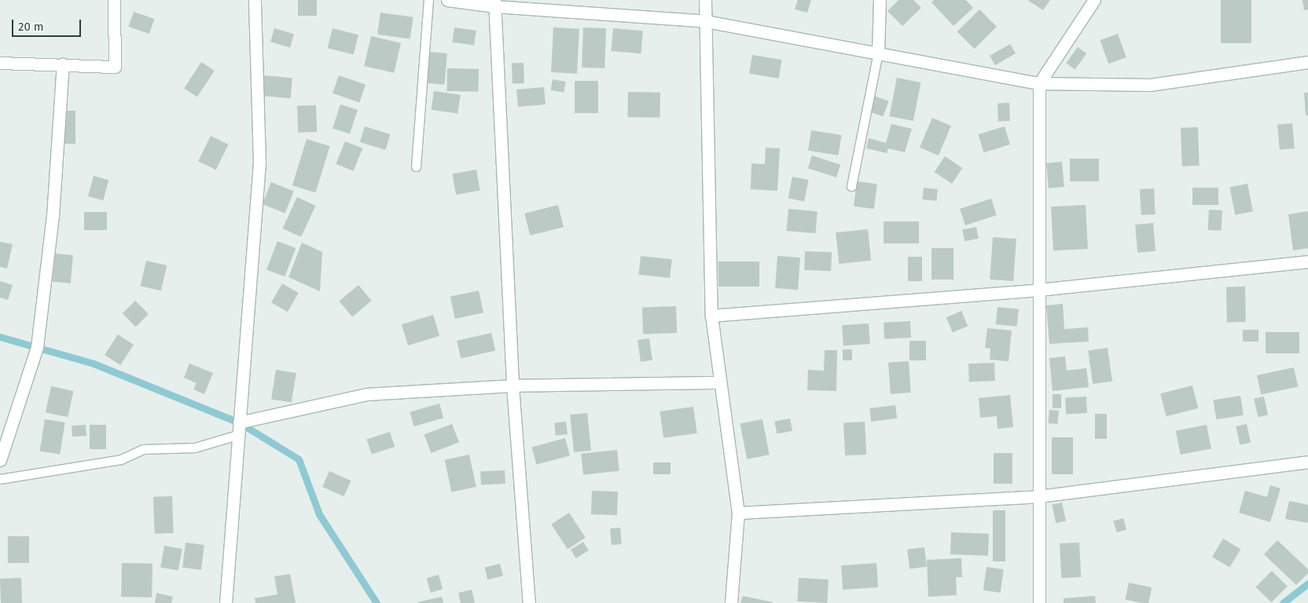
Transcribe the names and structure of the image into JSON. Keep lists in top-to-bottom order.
{
  "scale_bar": "20 m"
}
